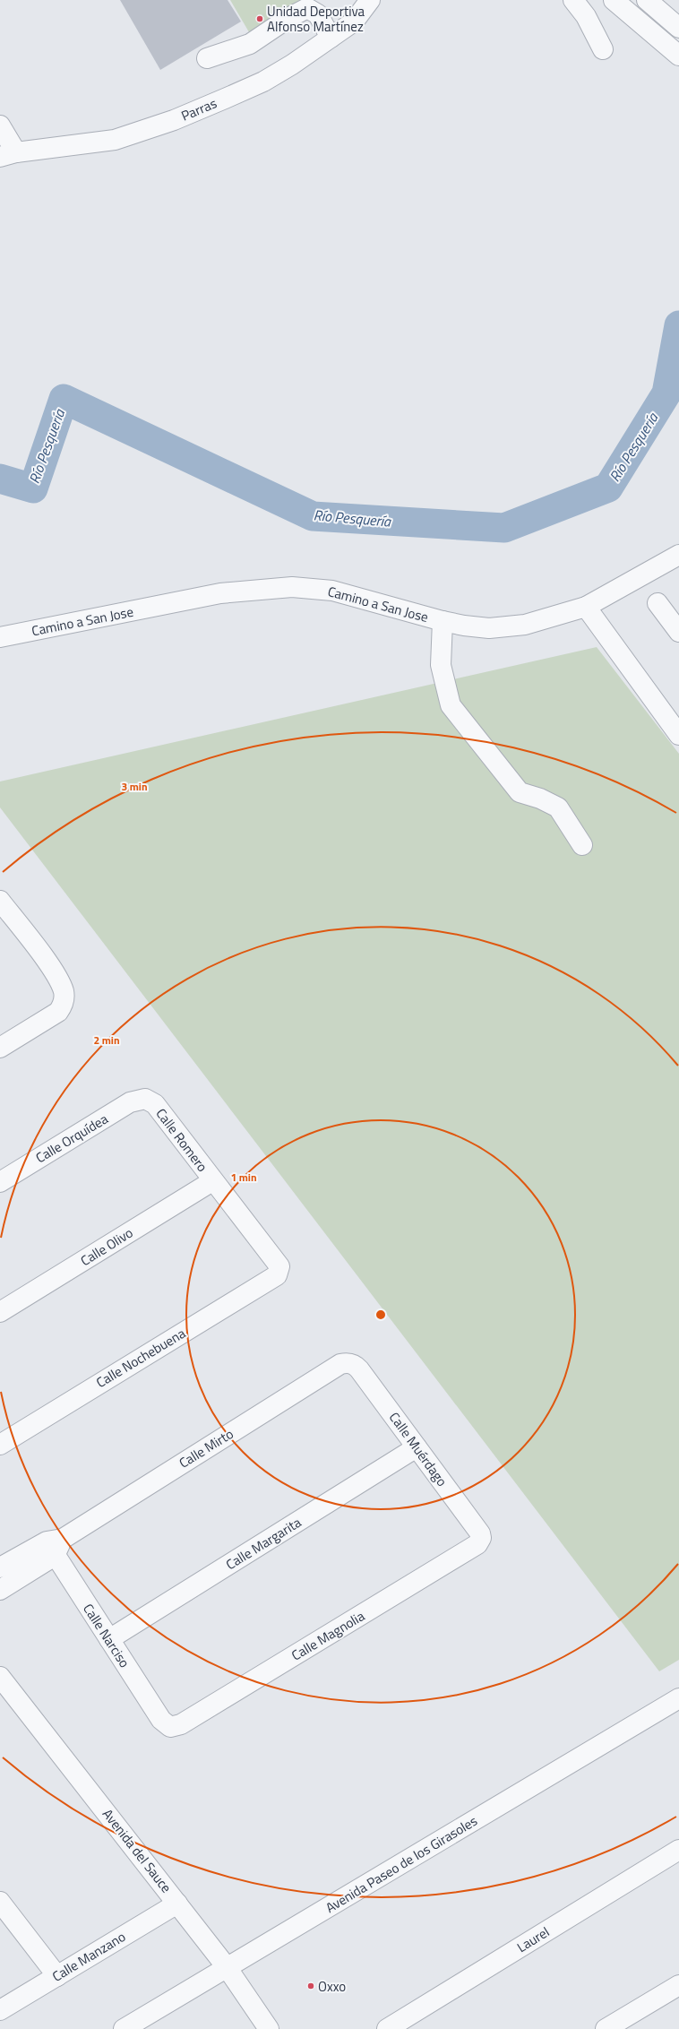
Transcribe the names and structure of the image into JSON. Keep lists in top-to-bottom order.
{
  "streets": {
    "street": [
      "Parras",
      "Camino a San Jose",
      "Calle Orquídea",
      "Calle Romero",
      "Calle Olivo",
      "Calle Nochebuena",
      "Calle Mirto",
      "Calle Muérdago",
      "Calle Margarita",
      "Calle Narciso",
      "Calle Magnolia",
      "Avenida del Sauce",
      "Avenida Paseo de los Girasoles",
      "Laurel",
      "Calle Manzano"
    ]
  },
  "crossings": [
    ["Calle Orquídea", "Calle Romero"],
    ["Calle Romero", "Calle Olivo"],
    ["Calle Romero", "Calle Nochebuena"],
    ["Calle Mirto", "Calle Muérdago"],
    ["Calle Mirto", "Calle Narciso"],
    ["Calle Muérdago", "Calle Margarita"],
    ["Calle Muérdago", "Calle Magnolia"],
    ["Calle Margarita", "Calle Narciso"],
    ["Calle Narciso", "Calle Magnolia"],
    ["Avenida del Sauce", "Avenida Paseo de los Girasoles"],
    ["Avenida del Sauce", "Calle Manzano"]
  ],
  "water": ["Río Pesquería"],
  "places": ["Unidad Deportiva Alfonso Martínez", "Oxxo"],
  "rings": ["3 min", "2 min", "1 min"]
}
